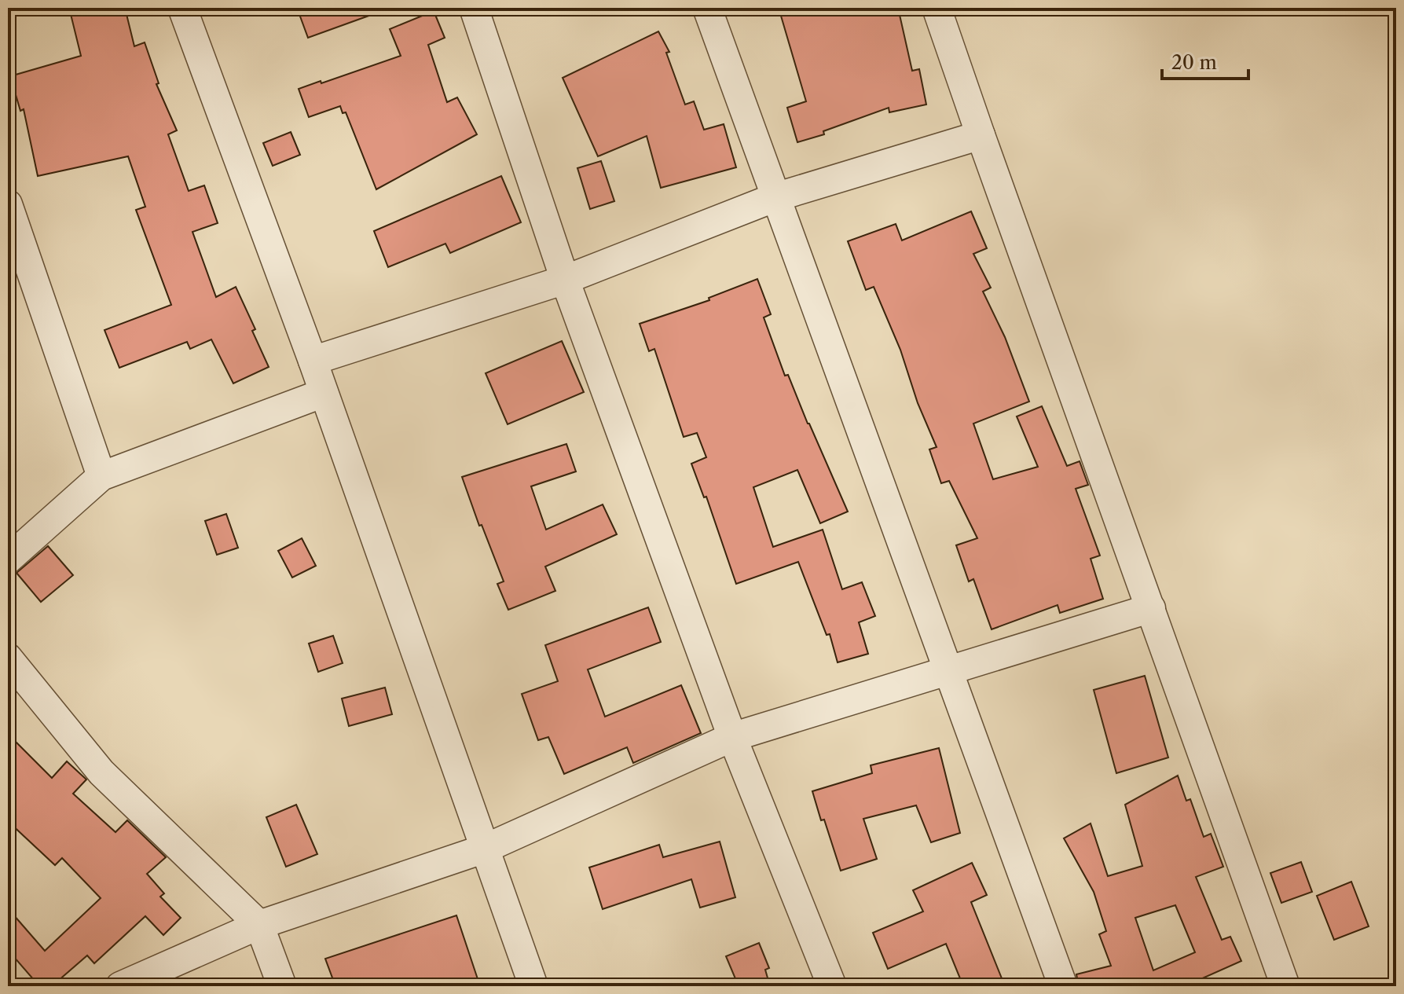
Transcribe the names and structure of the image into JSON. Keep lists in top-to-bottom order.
{
  "scale_bar": "20 m"
}
